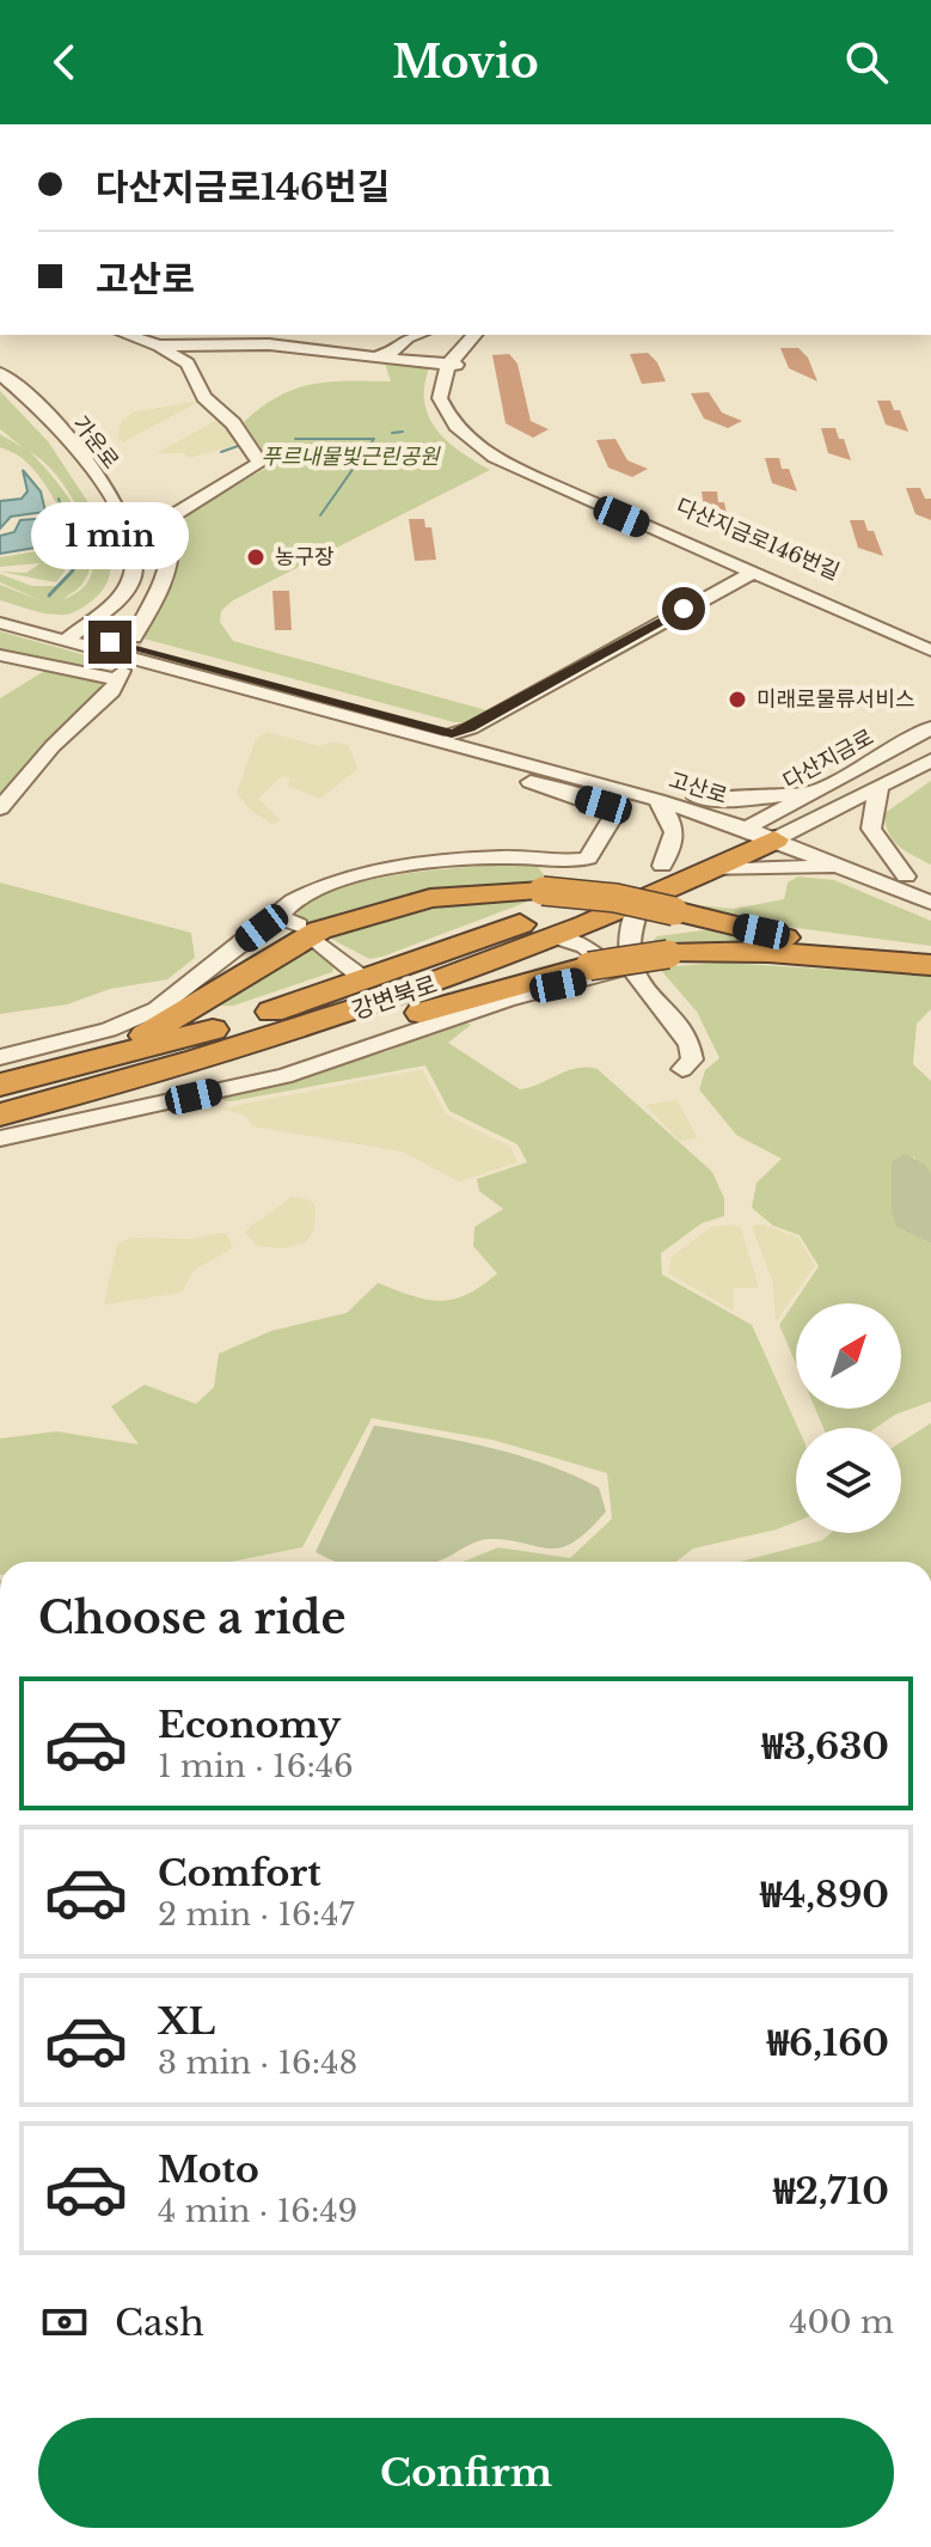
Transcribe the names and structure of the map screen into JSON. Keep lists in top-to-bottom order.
{
  "streets": {
    "highway": ["강변북로"],
    "street": [
      "가운로",
      "다산지금로146번길",
      "다산지금로",
      "고산로"
    ]
  },
  "crossings": [
    ["가운로", "고산로"],
    ["다산지금로146번길", "고산로"],
    ["다산지금로", "고산로"],
    ["다산지금로", "강변북로"],
    ["고산로", "강변북로"]
  ],
  "parks": ["푸르내물빛근린공원"],
  "places": ["농구장", "미래로물류서비스"],
  "north": "top right",
  "page": {
    "header": "Movio",
    "banner": ["다산지금로146번길", "고산로"],
    "bubble": "1 min",
    "heading": "Choose a ride",
    "list": [
      {
        "name": "Economy",
        "note": "1 min · 16:46",
        "value": "₩3,630"
      },
      {
        "name": "Comfort",
        "note": "2 min · 16:47",
        "value": "₩4,890"
      },
      {
        "name": "XL",
        "note": "3 min · 16:48",
        "value": "₩6,160"
      },
      {
        "name": "Moto",
        "note": "4 min · 16:49",
        "value": "₩2,710"
      }
    ],
    "pay": ["Cash", "400 m"],
    "buttons": "Confirm"
  }
}
